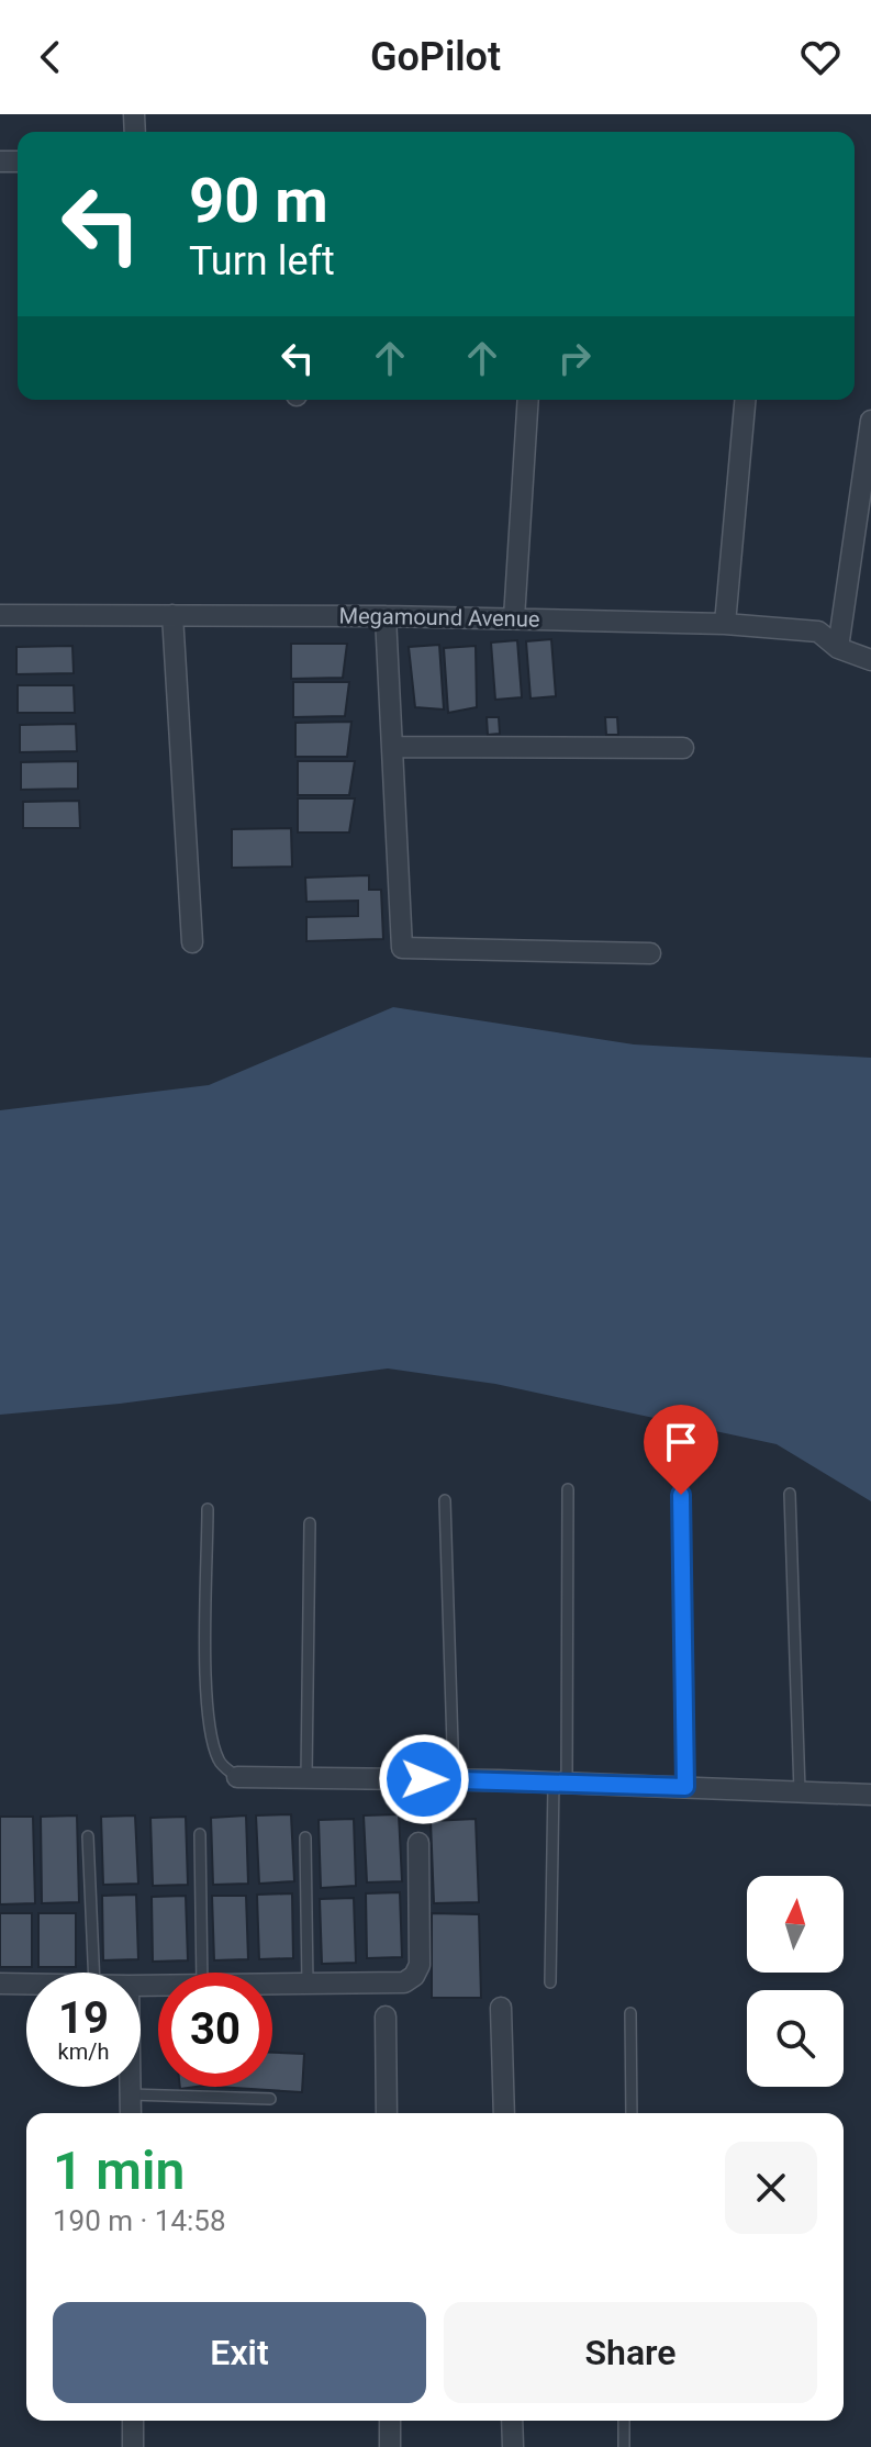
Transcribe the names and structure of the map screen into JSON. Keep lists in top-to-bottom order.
{
  "streets": {
    "street": ["Megamound Avenue"]
  },
  "north": "top",
  "page": {
    "header": "GoPilot",
    "turn": ["90 m", "Turn left"],
    "speed": "19 km/h",
    "limit": "30",
    "heading": ["1 min", "190 m · 14:58"],
    "buttons": ["Exit", "Share"]
  }
}
